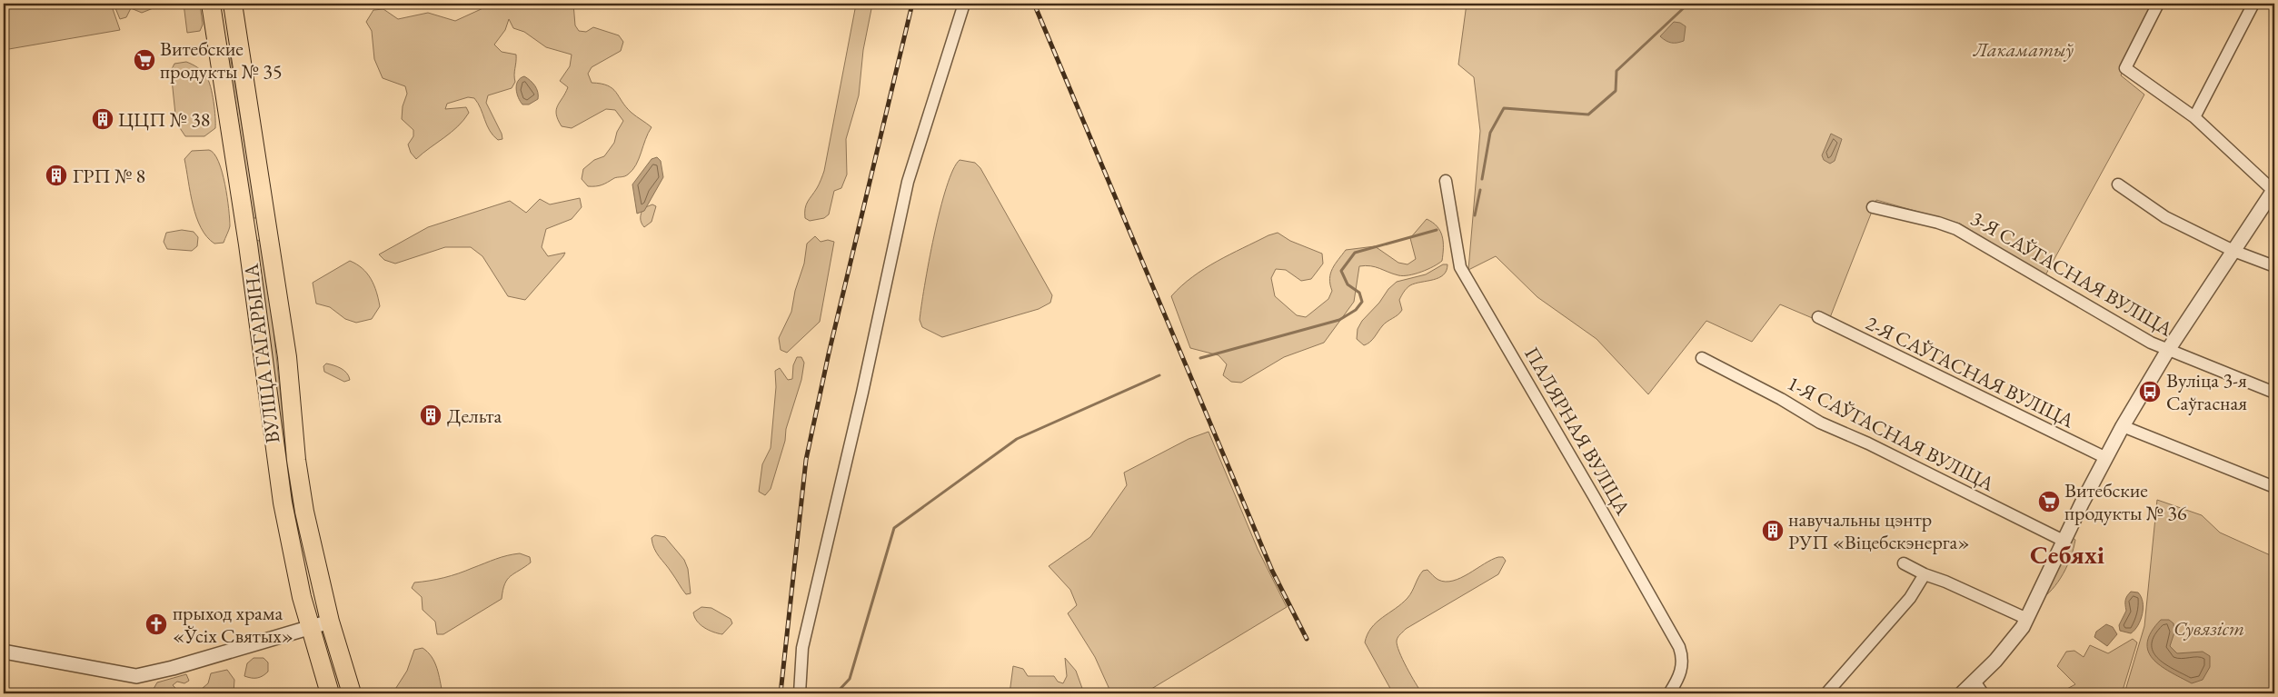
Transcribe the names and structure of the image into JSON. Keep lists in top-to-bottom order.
{
  "streets": {
    "main road": ["ВУЛІЦА ГАГАРЫНА"],
    "street": [
      "3-Я САЎГАСНАЯ ВУЛІЦА",
      "2-Я САЎГАСНАЯ ВУЛІЦА",
      "ПАЛЯРНАЯ ВУЛІЦА",
      "1-Я САЎГАСНАЯ ВУЛІЦА"
    ]
  },
  "districts": ["Себяхі"],
  "parks": ["Лакаматыў", "Сувязіст"],
  "places": {
    "supermarket": ["Витебские продукты № 35", "Витебские продукты № 36"],
    "building": [
      "ЦЦП № 38",
      "ГРП № 8",
      "Дельта",
      "навучальны цэнтр РУП «Віцебскэнерга»"
    ],
    "bus stop": ["Вуліца 3-я Саўгасная"],
    "church": ["прыход храма «Ўсіх Святых»"]
  }
}
